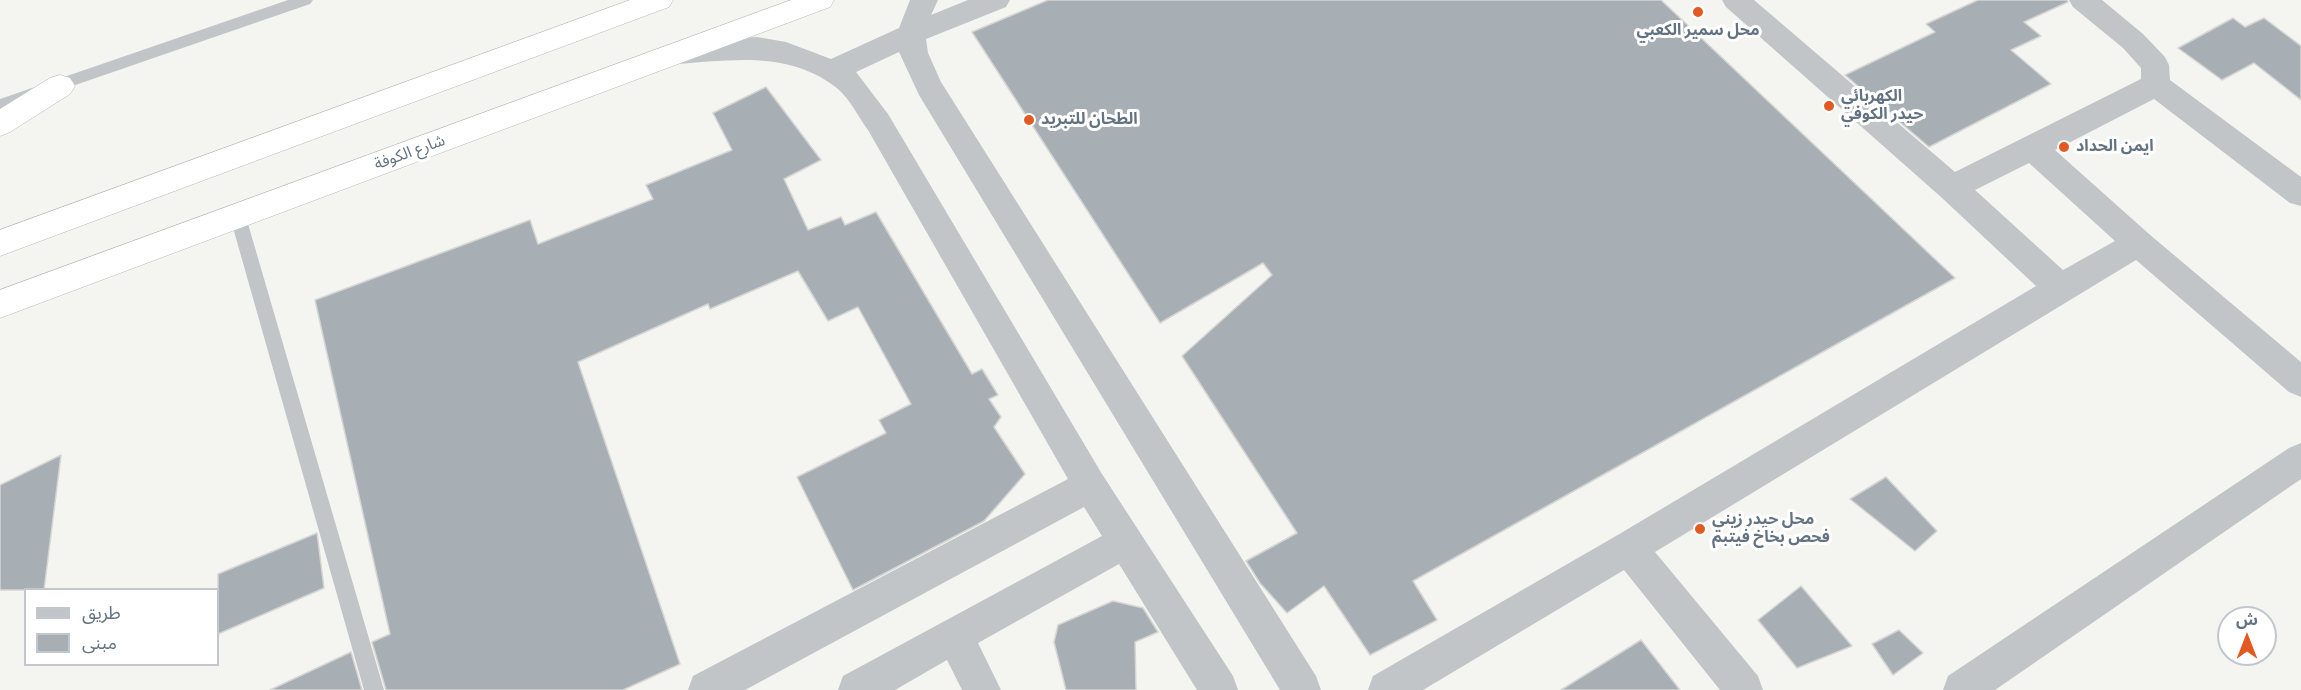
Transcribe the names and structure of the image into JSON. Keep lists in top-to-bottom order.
{
  "streets": {
    "highway": ["شارع الكوفة"]
  },
  "places": [
    "محل سمير الكعبي",
    "الكهربائي حيدر الكوفي",
    "الطحان للتبريد",
    "ايمن الحداد",
    "محل حيدر زيني فحص بخاخ فيتبم"
  ],
  "legend": ["طريق", "مبنى"],
  "north": "top"
}
